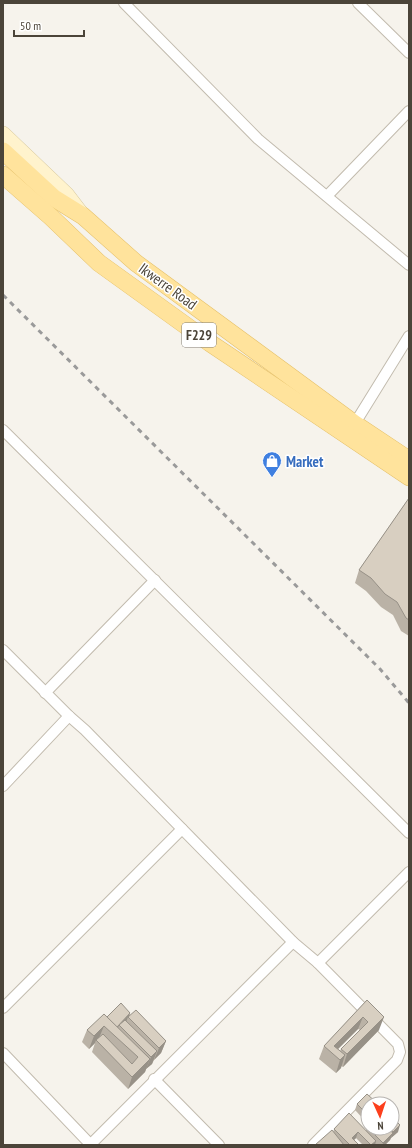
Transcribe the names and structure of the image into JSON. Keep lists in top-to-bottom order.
{
  "streets": {
    "main road": ["Ikwerre Road", "F229"]
  },
  "crossings": [
    ["Ikwerre Road", "F229"]
  ],
  "places": {
    "shop": ["Market"]
  },
  "scale_bar": "50 m",
  "north": "bottom"
}
